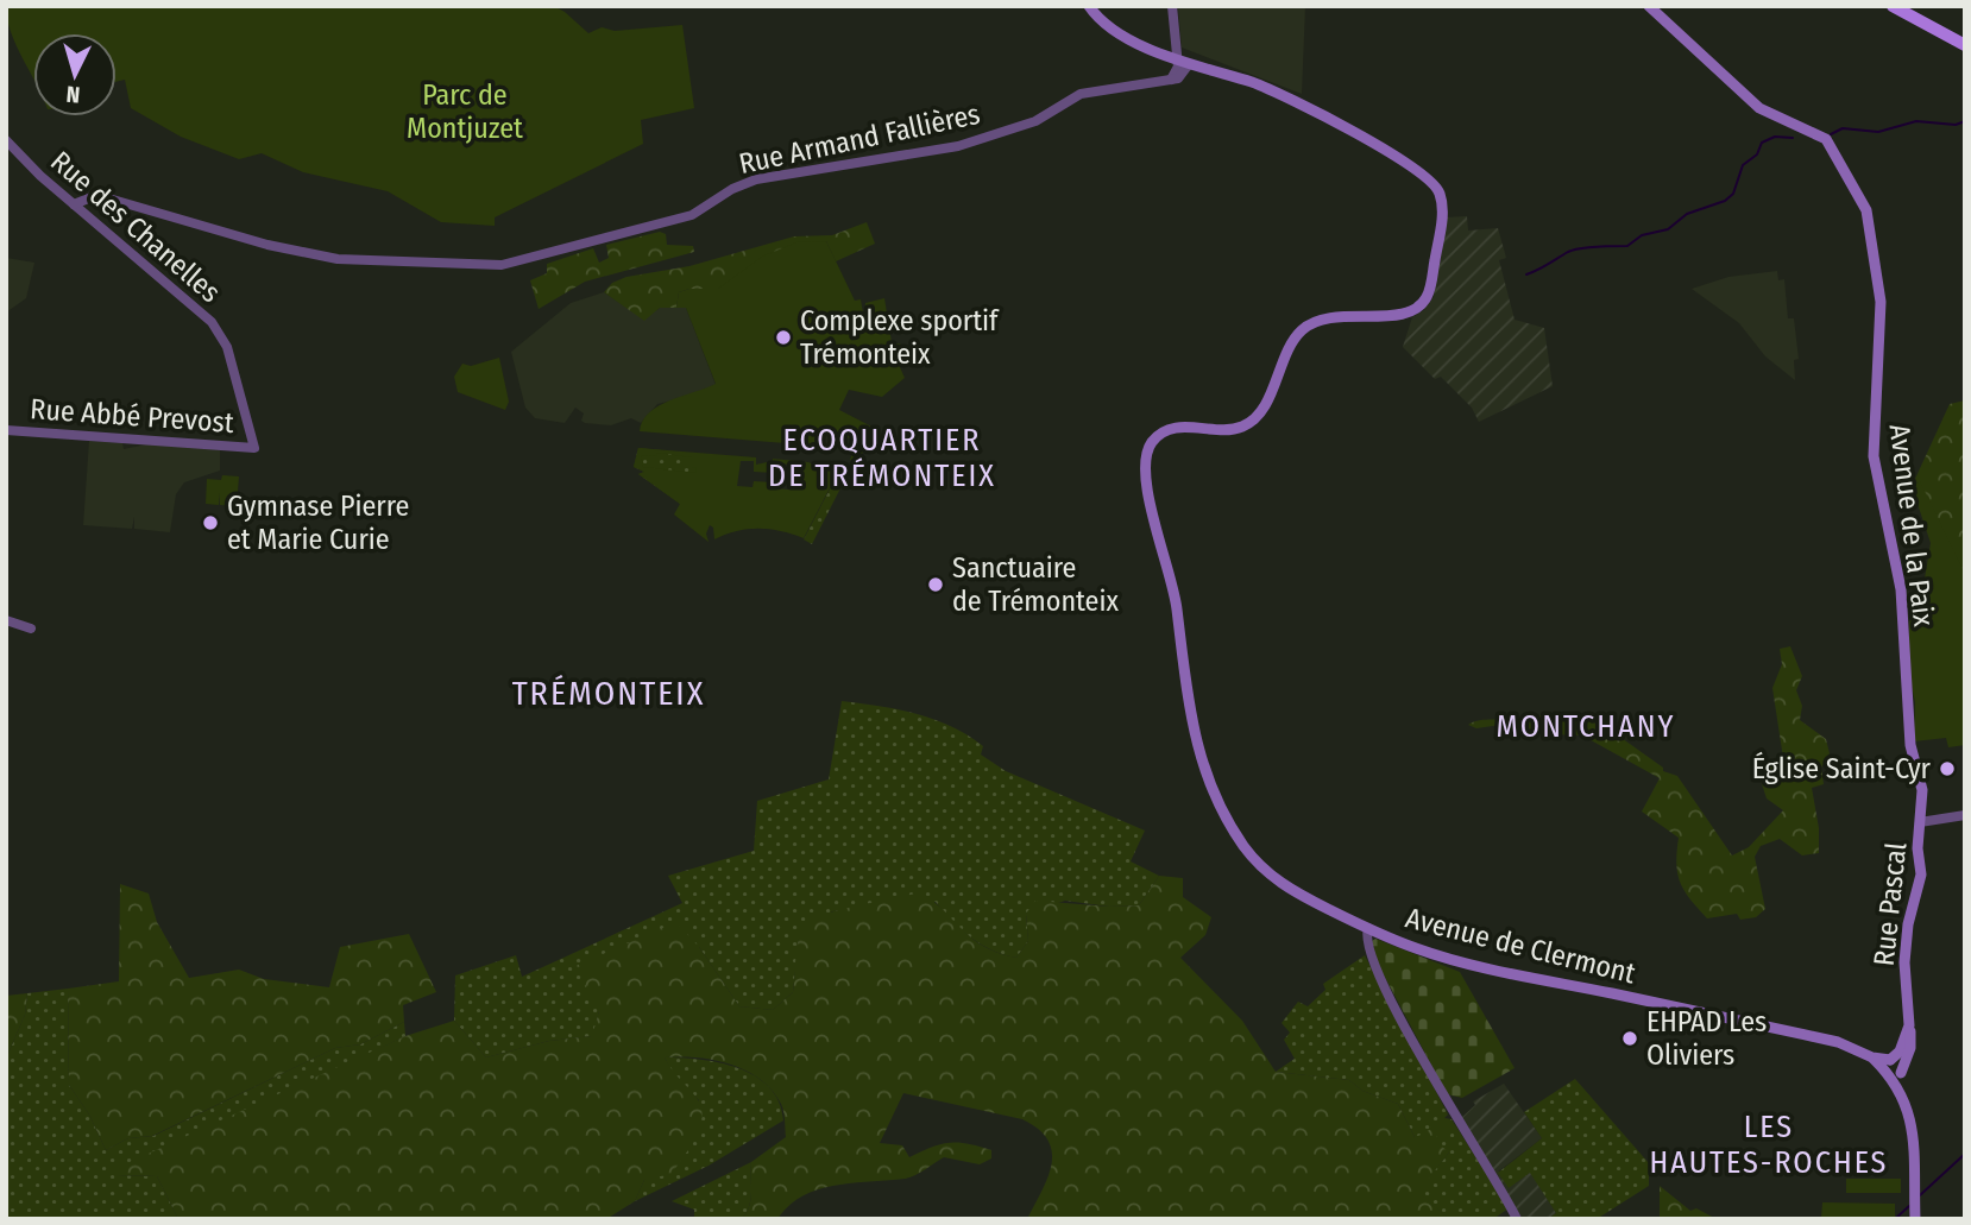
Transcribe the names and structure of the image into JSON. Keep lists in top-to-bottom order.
{
  "streets": {
    "main road": ["Avenue de la Paix", "Rue Pascal", "Avenue de Clermont"],
    "street": ["Rue Armand Fallières", "Rue des Chanelles", "Rue Abbé Prevost"]
  },
  "crossings": [
    ["Rue Armand Fallières", "Rue des Chanelles"],
    ["Rue des Chanelles", "Rue Abbé Prevost"],
    ["Avenue de la Paix", "Rue Pascal"],
    ["Rue Pascal", "Avenue de Clermont"]
  ],
  "districts": [
    "ECOQUARTIER DE TRÉMONTEIX",
    "TRÉMONTEIX",
    "MONTCHANY",
    "LES HAUTES-ROCHES"
  ],
  "parks": ["Parc de Montjuzet"],
  "places": [
    "Complexe sportif Trémonteix",
    "Gymnase Pierre et Marie Curie",
    "Sanctuaire de Trémonteix",
    "Église Saint-Cyr",
    "EHPAD Les Oliviers"
  ],
  "north": "bottom"
}
